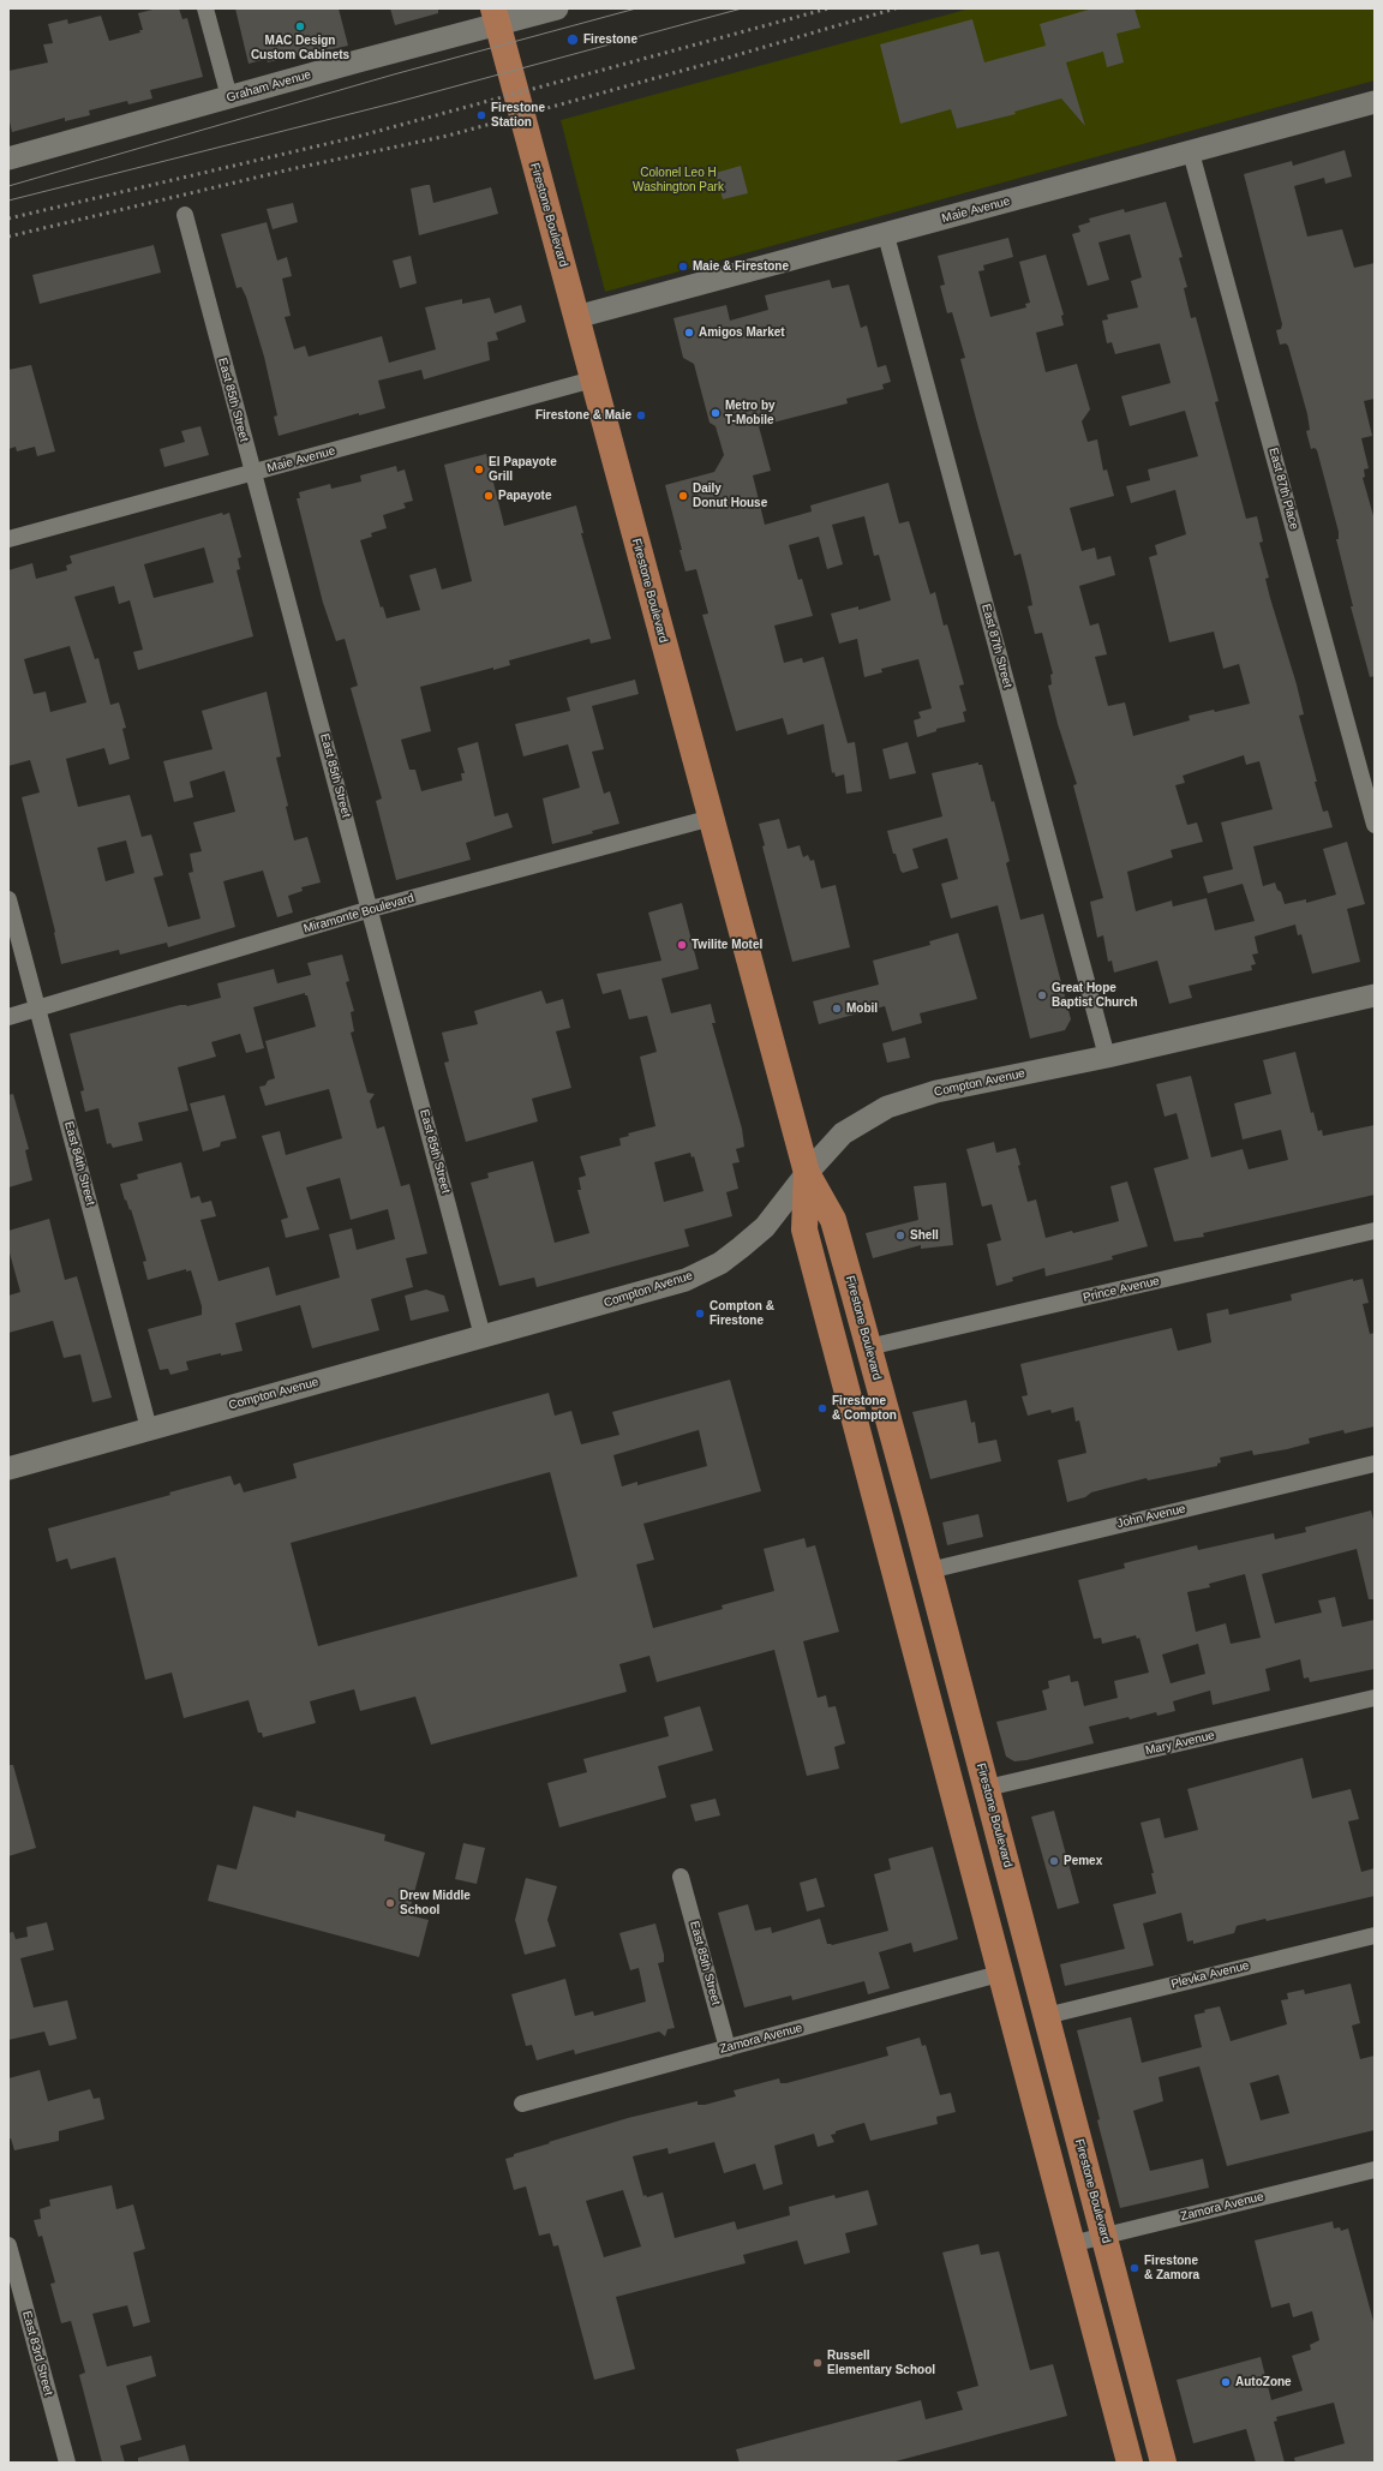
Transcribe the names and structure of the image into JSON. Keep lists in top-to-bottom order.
{
  "streets": {
    "main road": [
      "Graham Avenue",
      "Maie Avenue",
      "Firestone Boulevard",
      "Compton Avenue"
    ],
    "street": [
      "East 85th Street",
      "East 87th Place",
      "East 87th Street",
      "Miramonte Boulevard",
      "East 84th Street",
      "Prince Avenue",
      "John Avenue",
      "Mary Avenue",
      "Plevka Avenue",
      "Zamora Avenue",
      "East 83rd Street"
    ]
  },
  "crossings": [
    ["Graham Avenue", "Firestone Boulevard"],
    ["Maie Avenue", "Firestone Boulevard"],
    ["Maie Avenue", "East 85th Street"],
    ["Maie Avenue", "East 87th Place"],
    ["Maie Avenue", "East 87th Street"],
    ["Firestone Boulevard", "Miramonte Boulevard"],
    ["Firestone Boulevard", "Compton Avenue"],
    ["Firestone Boulevard", "Prince Avenue"],
    ["Firestone Boulevard", "John Avenue"],
    ["Firestone Boulevard", "Mary Avenue"],
    ["Firestone Boulevard", "Plevka Avenue"],
    ["Firestone Boulevard", "Zamora Avenue"],
    ["East 85th Street", "Miramonte Boulevard"],
    ["East 85th Street", "Compton Avenue"],
    ["East 85th Street", "Zamora Avenue"],
    ["East 87th Street", "Compton Avenue"],
    ["Miramonte Boulevard", "East 84th Street"],
    ["Compton Avenue", "East 84th Street"]
  ],
  "parks": ["Colonel Leo H Washington Park"],
  "places": [
    "MAC Design Custom Cabinets",
    "Firestone",
    "Firestone Station",
    "Maie & Firestone",
    "Amigos Market",
    "Metro by T-Mobile",
    "Firestone & Maie",
    "El Papayote Grill",
    "Papayote",
    "Daily Donut House",
    "Twilite Motel",
    "Great Hope Baptist Church",
    "Mobil",
    "Shell",
    "Compton & Firestone",
    "Firestone & Compton",
    "Pemex",
    "Drew Middle School",
    "Firestone & Zamora",
    "Russell Elementary School",
    "AutoZone"
  ]
}
